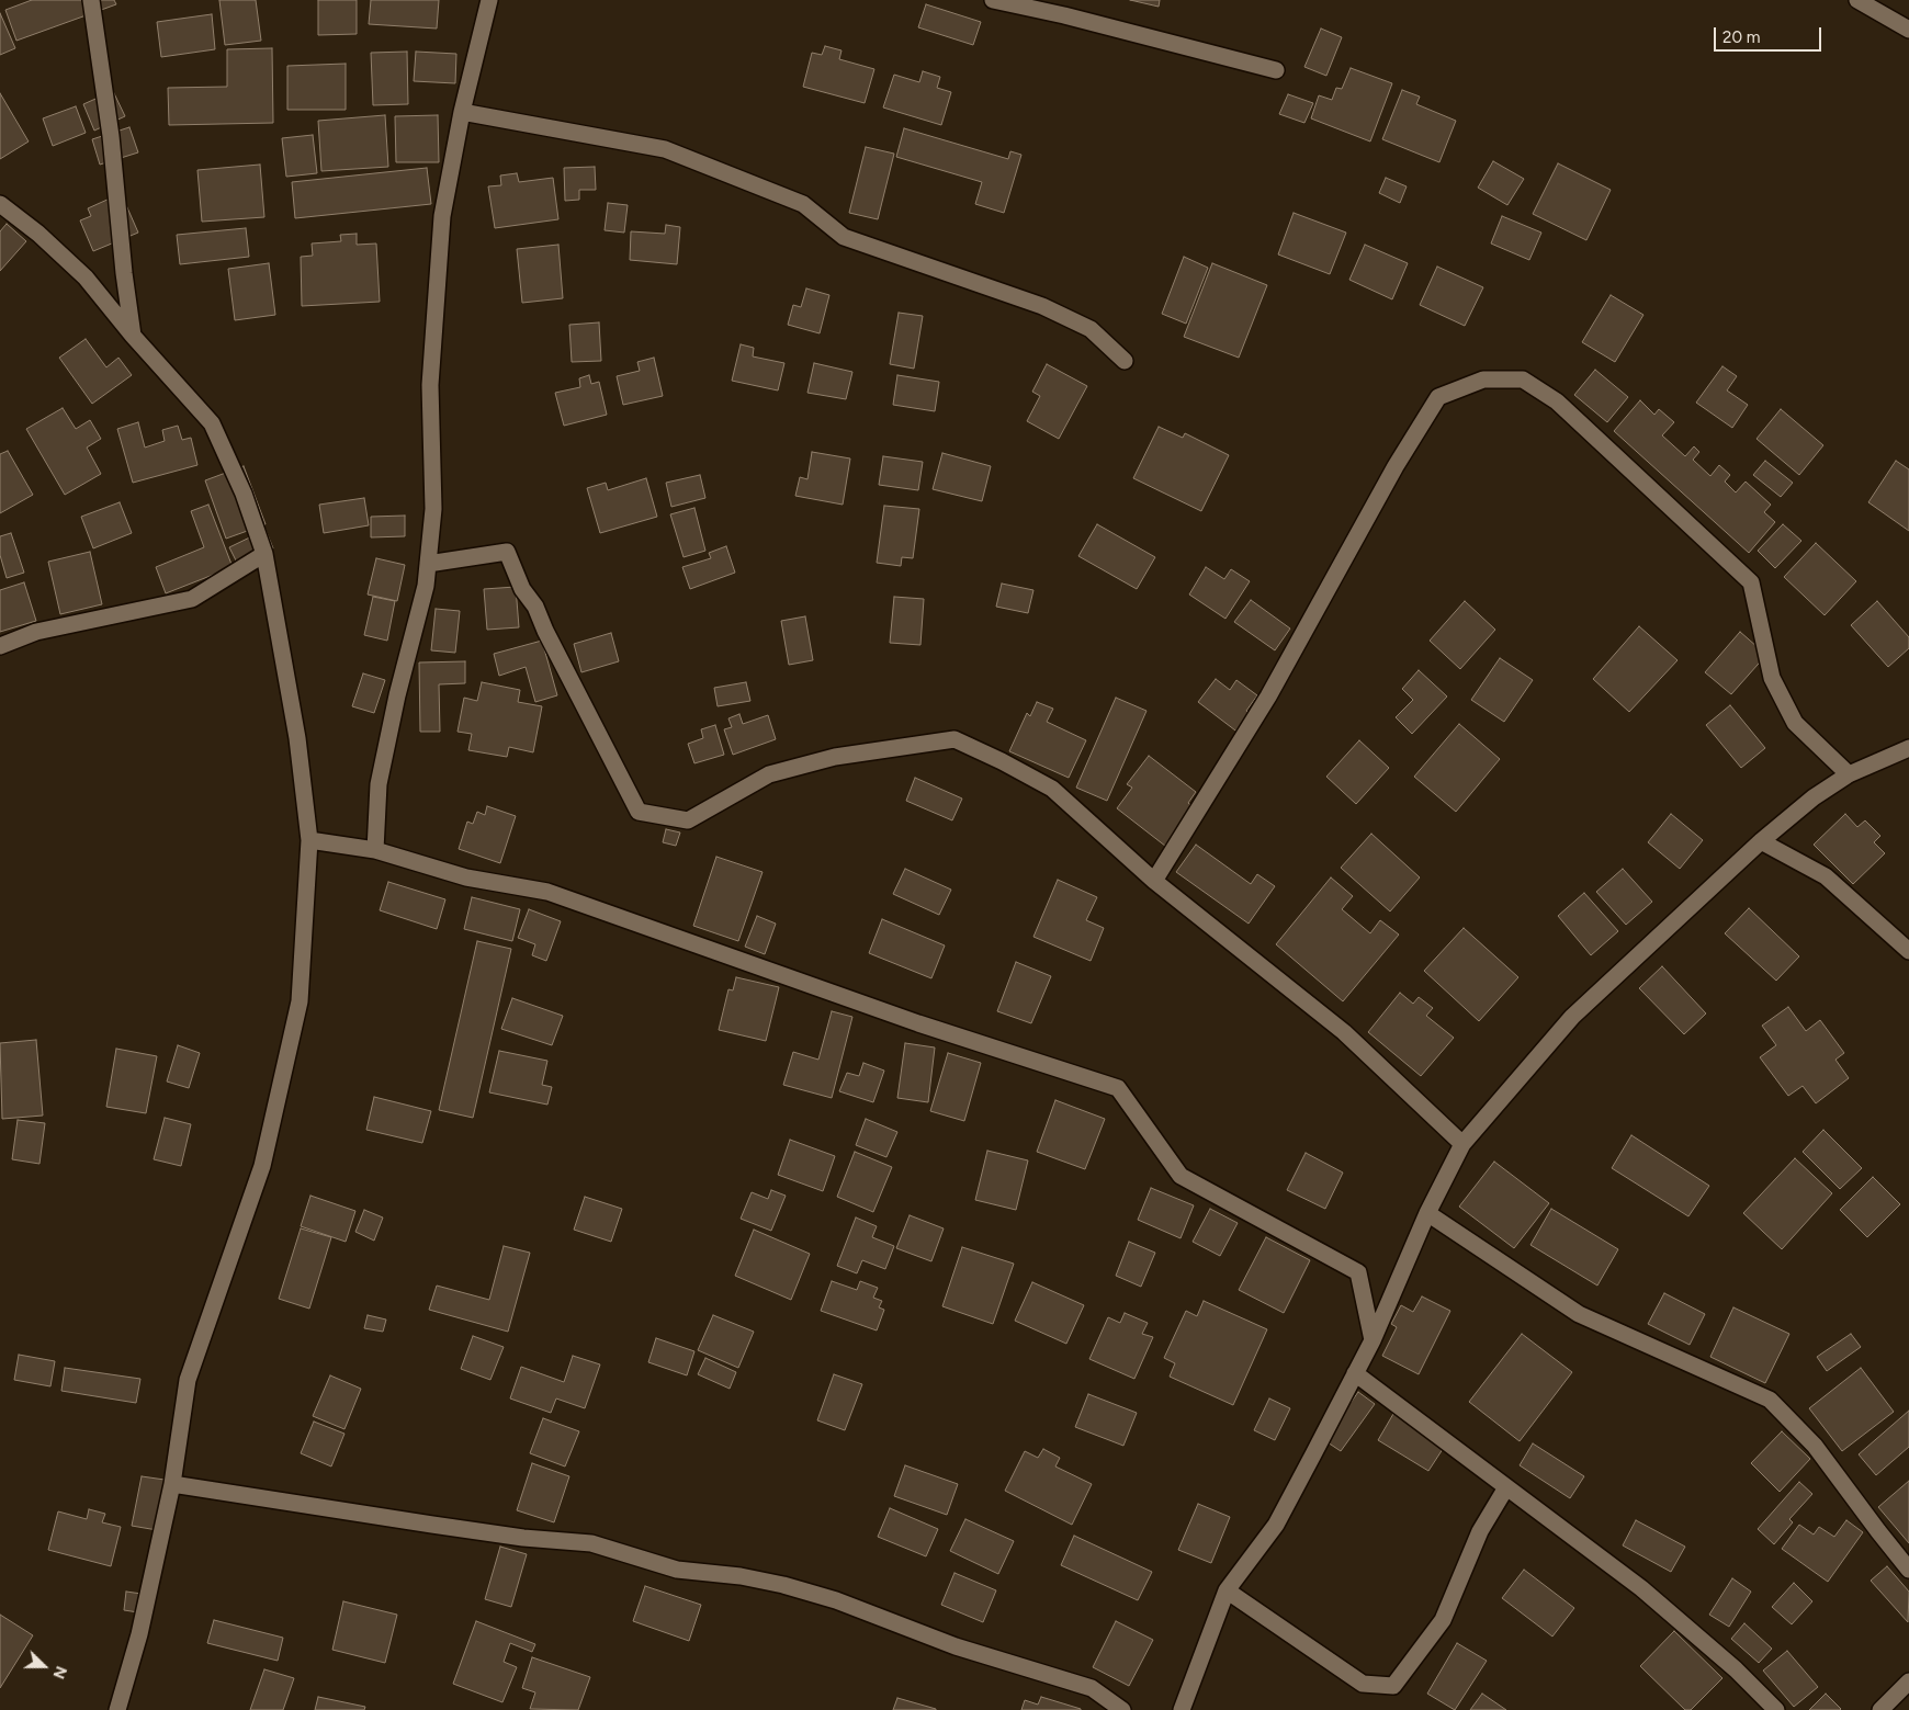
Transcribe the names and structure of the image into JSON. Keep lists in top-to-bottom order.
{
  "scale_bar": "20 m",
  "north": "right"
}
